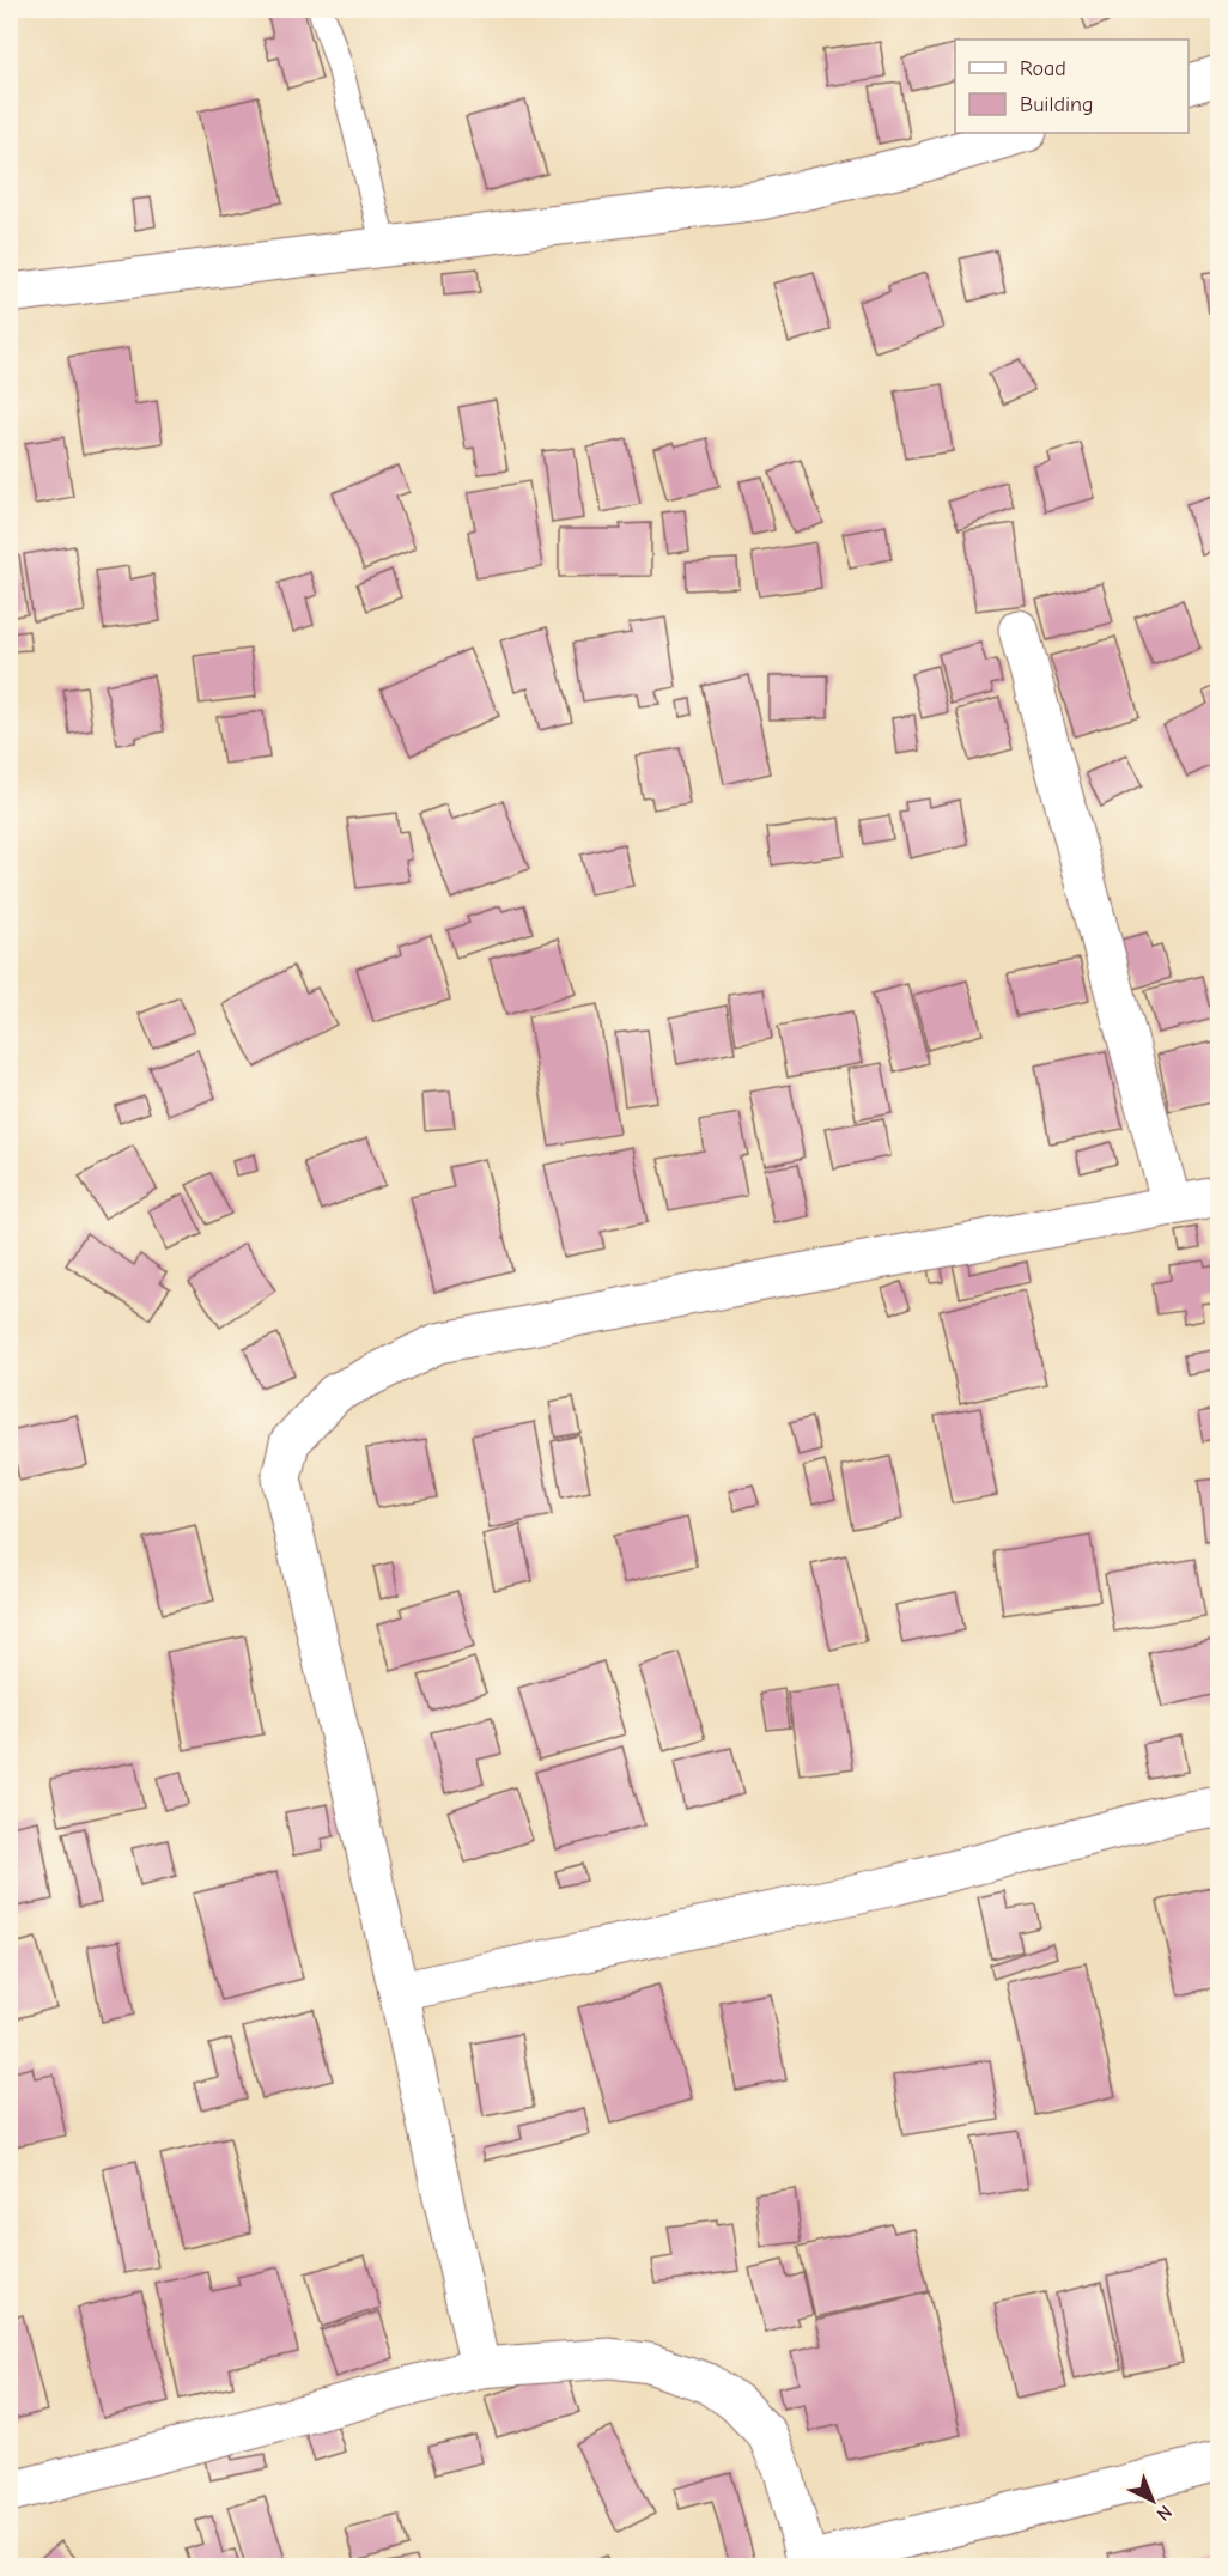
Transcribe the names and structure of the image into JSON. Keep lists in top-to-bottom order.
{
  "legend": ["Road", "Building"],
  "north": "bottom right"
}
